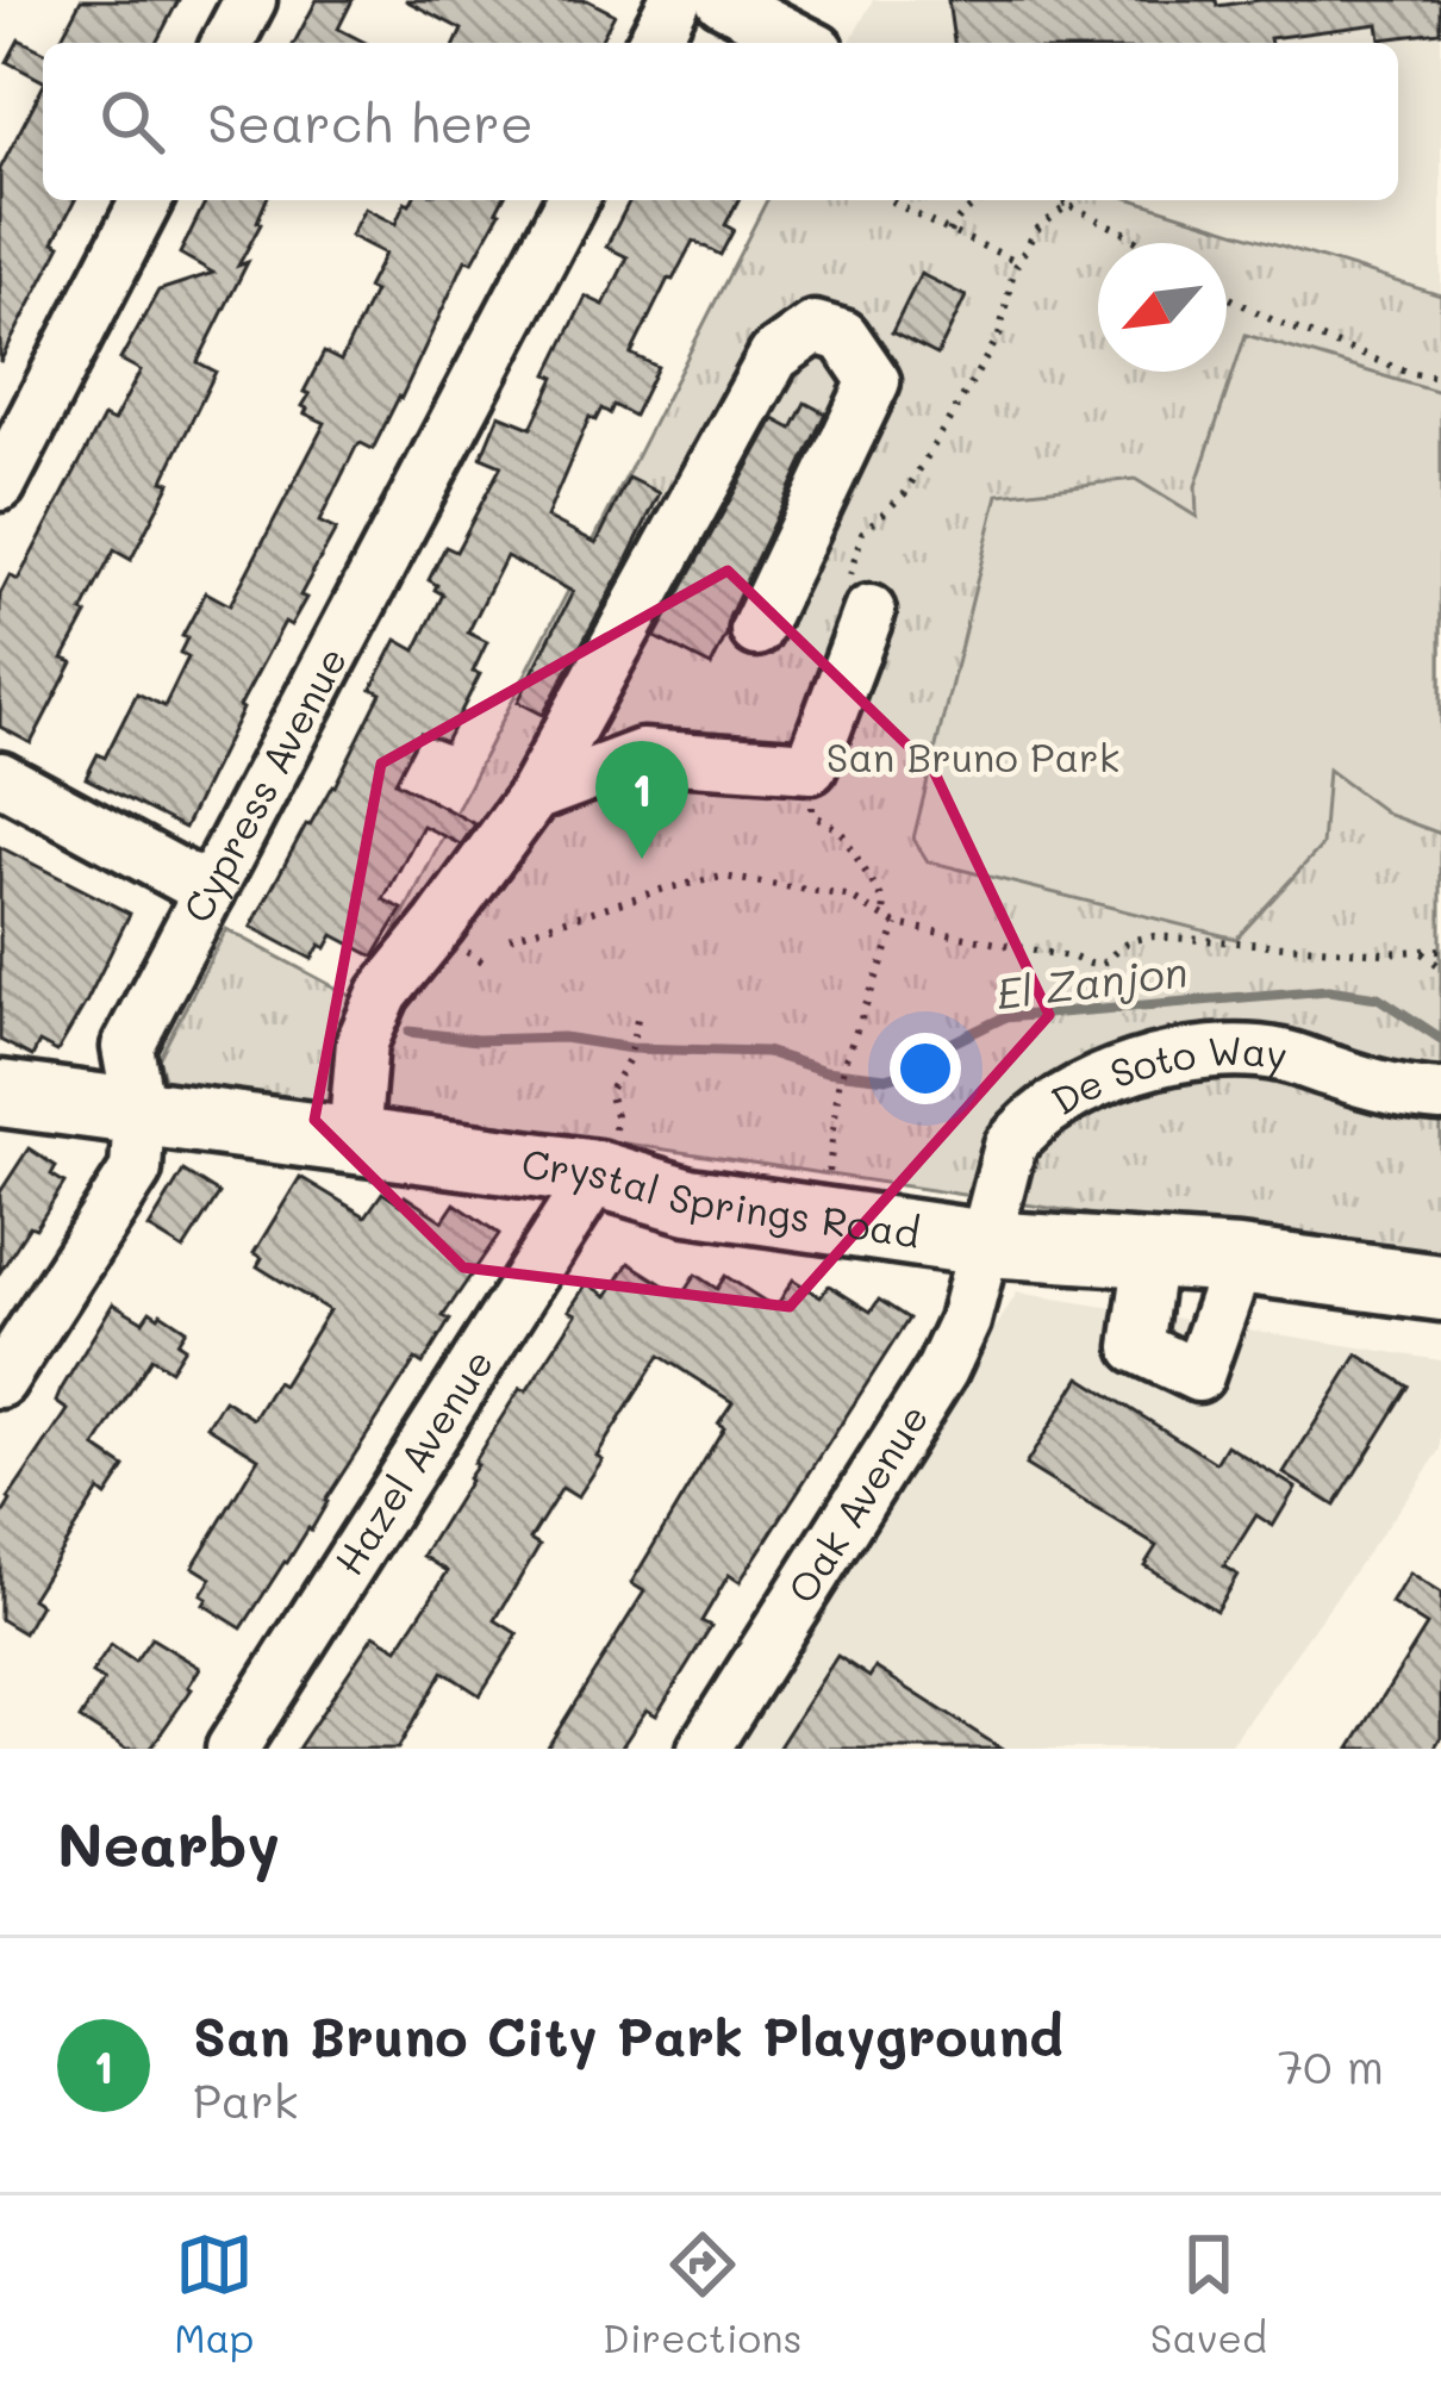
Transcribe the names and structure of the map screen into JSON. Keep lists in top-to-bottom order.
{
  "streets": {
    "main road": ["Crystal Springs Road"],
    "street": [
      "Cypress Avenue",
      "De Soto Way",
      "Hazel Avenue",
      "Oak Avenue"
    ]
  },
  "crossings": [
    ["Cypress Avenue", "Crystal Springs Road"],
    ["De Soto Way", "Crystal Springs Road"],
    ["De Soto Way", "Oak Avenue"],
    ["Crystal Springs Road", "Hazel Avenue"],
    ["Crystal Springs Road", "Oak Avenue"]
  ],
  "water": ["El Zanjon"],
  "parks": ["San Bruno Park"],
  "north": "bottom left",
  "page": {
    "search": "Search here",
    "pins": "1",
    "heading": "Nearby",
    "list": [
      {
        "mark": "1",
        "name": "San Bruno City Park Playground",
        "note": "Park",
        "value": "70 m"
      }
    ],
    "nav": ["Map", "Directions", "Saved"]
  }
}
